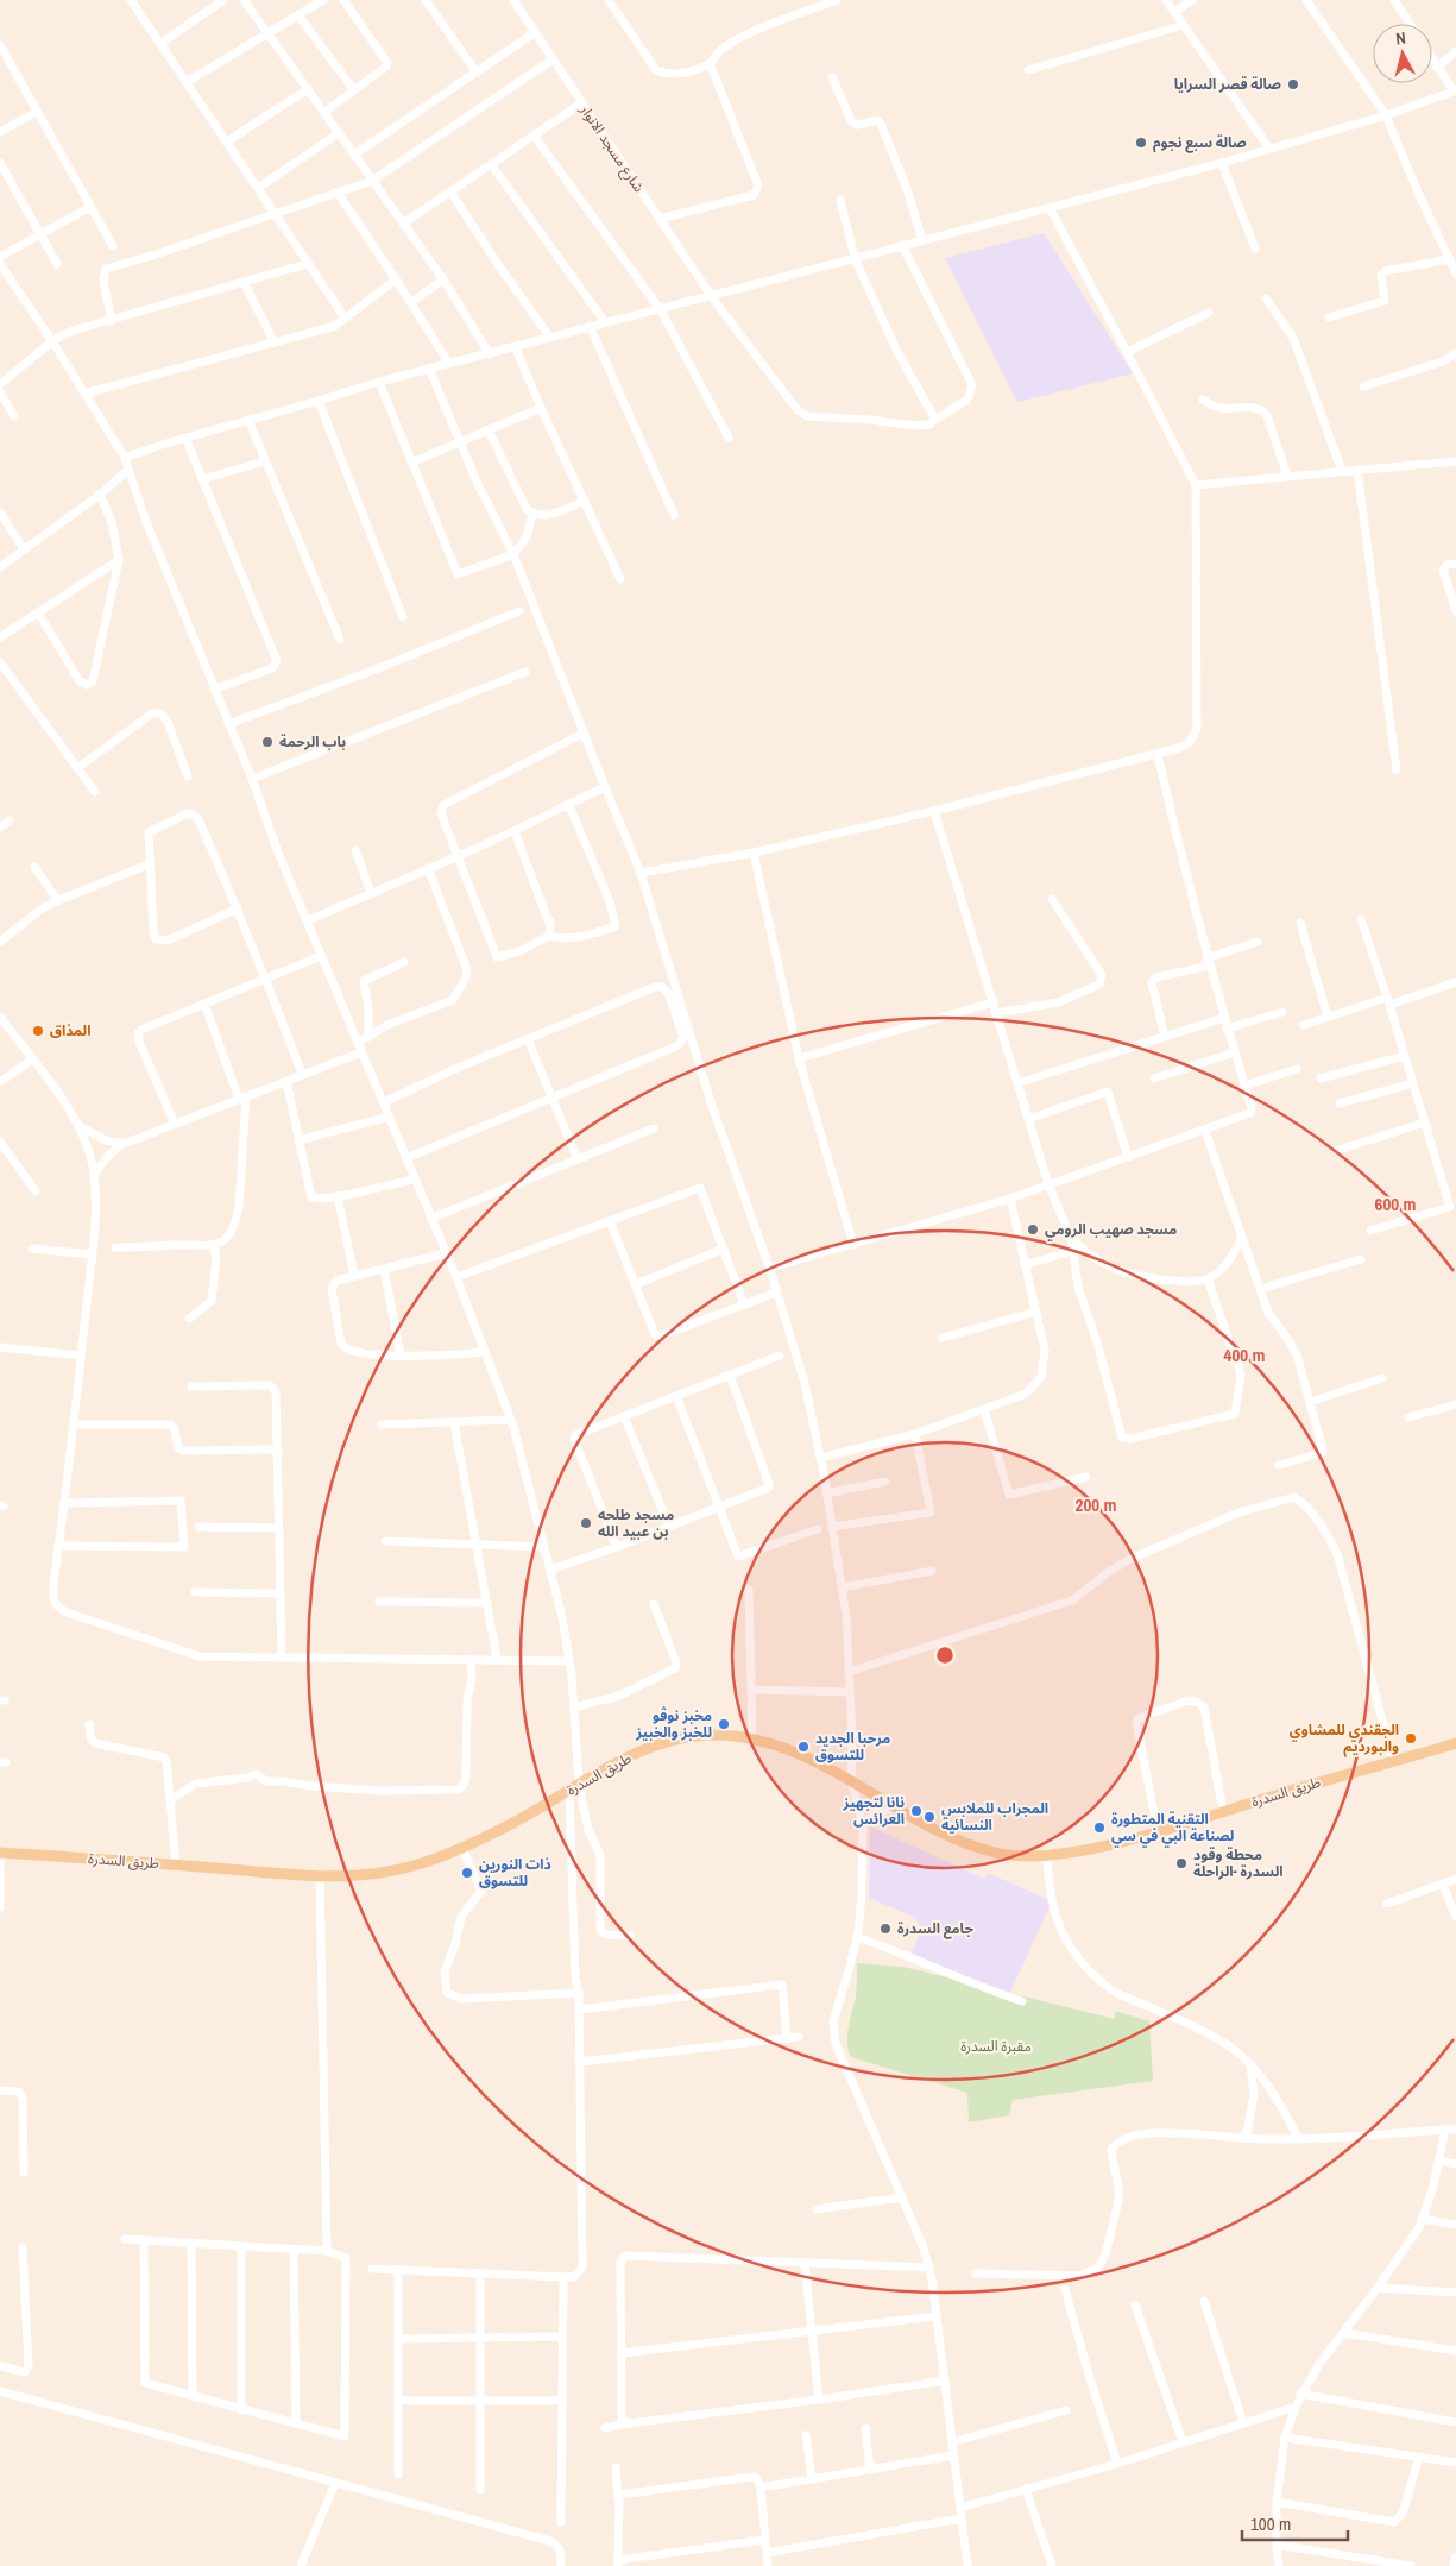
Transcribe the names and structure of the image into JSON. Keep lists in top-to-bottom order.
{
  "streets": {
    "main road": ["طريق السدرة"],
    "street": ["شارع مسجد الانوار"]
  },
  "parks": ["مقبرة السدرة"],
  "places": [
    "صالة قصر السرايا",
    "صالة سبع نجوم",
    "باب الرحمة",
    "المذاق",
    "مسجد صهيب الرومي",
    "مسجد طلحه بن عبيد الله",
    "مخبز نوڤو للخبز والخبيز",
    "الجقندي للمشاوي والبورديم",
    "مرحبا الجديد للتسوق",
    "نانا لتجهيز العرائس",
    "المجراب للملابس النسائية",
    "التقنية المتطورة لصناعة البي في سي",
    "محطة وقود السدرة -الراحلة",
    "ذات النورين للتسوق",
    "جامع السدرة"
  ],
  "scale_bar": "100 m",
  "north": "top",
  "rings": ["600 m", "400 m", "200 m"]
}
